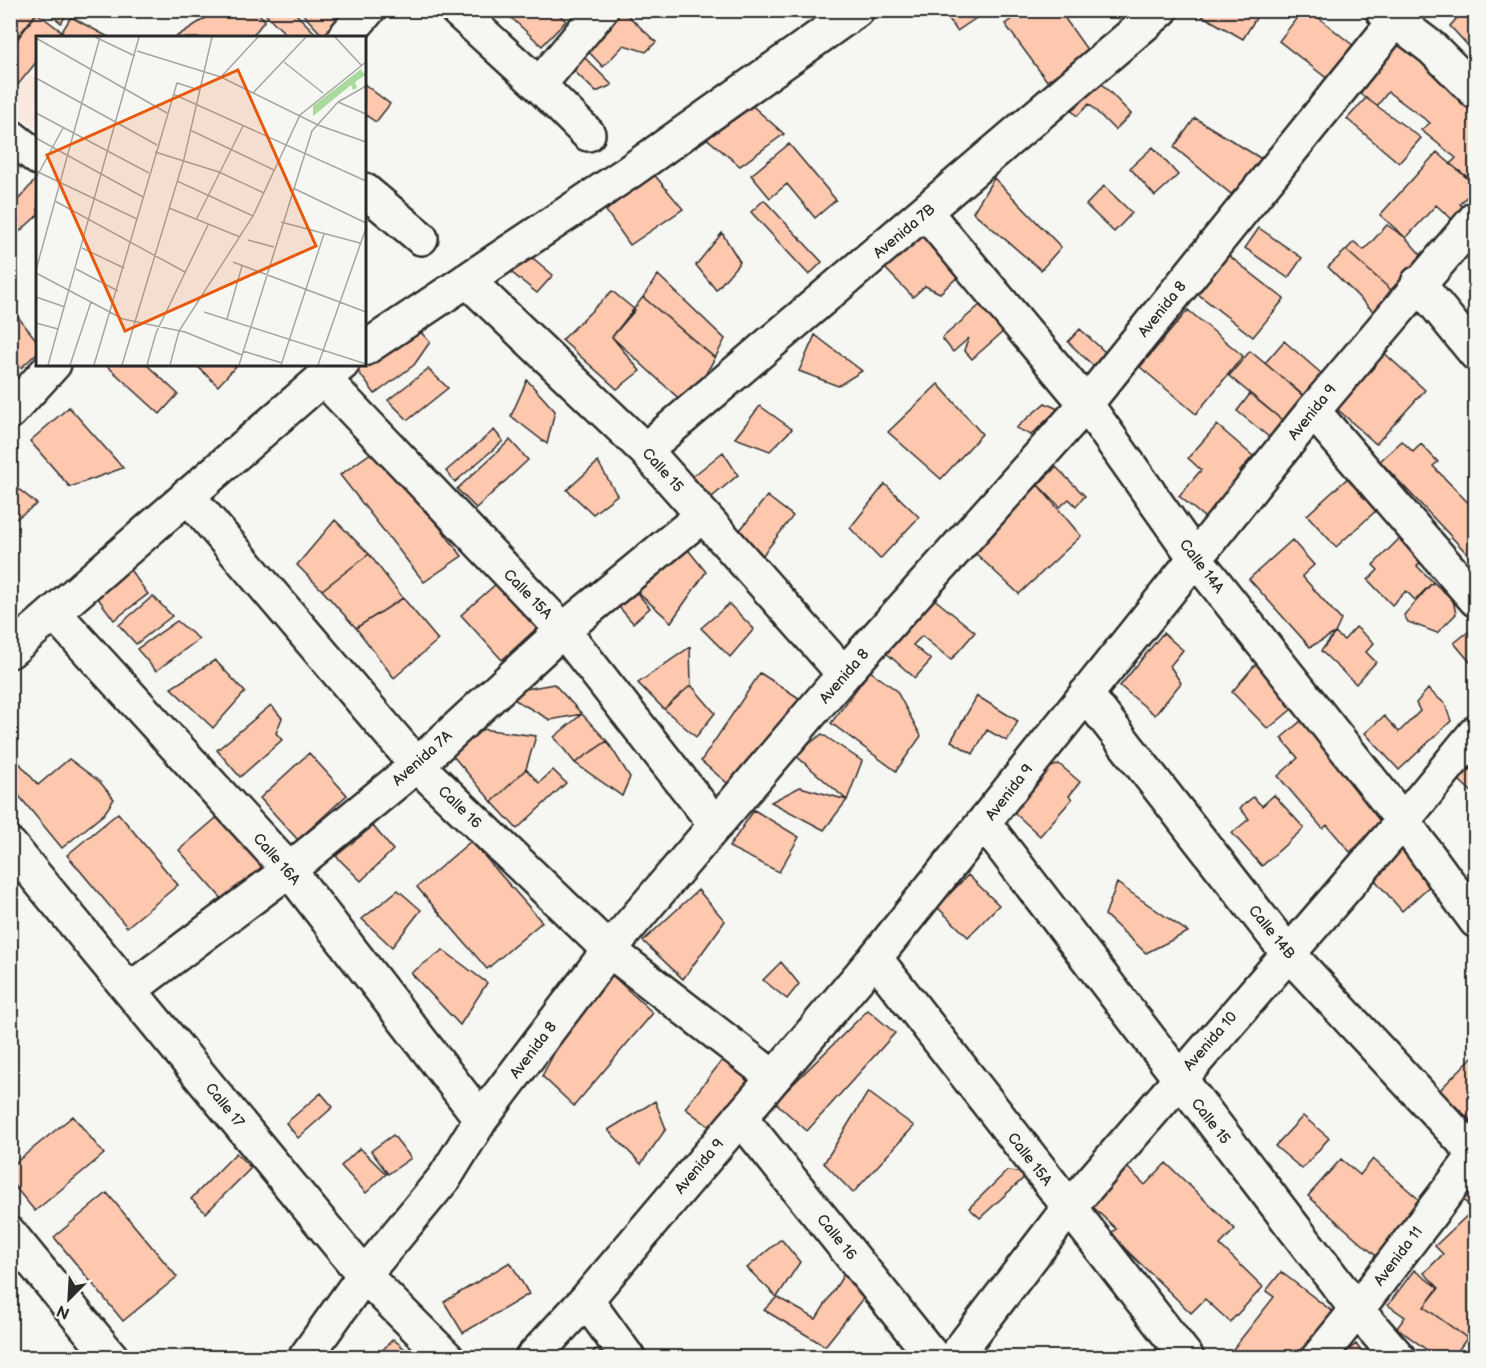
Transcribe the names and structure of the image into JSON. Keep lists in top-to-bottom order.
{
  "streets": {
    "street": [
      "Avenida 7B",
      "Avenida 8",
      "Avenida 9",
      "Calle 15",
      "Calle 14A",
      "Calle 15A",
      "Avenida 7A",
      "Calle 16",
      "Calle 16A",
      "Calle 14B",
      "Avenida 10",
      "Calle 17",
      "Avenida 11"
    ]
  },
  "crossings": [
    ["Avenida 7B", "Calle 15"],
    ["Avenida 7B", "Calle 14A"],
    ["Avenida 8", "Calle 15"],
    ["Avenida 8", "Calle 14A"],
    ["Avenida 8", "Calle 15A"],
    ["Avenida 8", "Calle 16"],
    ["Avenida 8", "Calle 16A"],
    ["Avenida 8", "Calle 17"],
    ["Avenida 9", "Calle 15"],
    ["Avenida 9", "Calle 14A"],
    ["Avenida 9", "Calle 15A"],
    ["Avenida 9", "Calle 16"],
    ["Avenida 9", "Calle 14B"],
    ["Calle 15", "Avenida 7A"],
    ["Calle 15", "Avenida 10"],
    ["Calle 15", "Avenida 11"],
    ["Calle 14A", "Avenida 10"],
    ["Calle 15A", "Avenida 7A"],
    ["Calle 15A", "Avenida 10"],
    ["Avenida 7A", "Calle 16"],
    ["Avenida 7A", "Calle 16A"],
    ["Avenida 7A", "Calle 17"],
    ["Calle 14B", "Avenida 10"],
    ["Calle 14B", "Avenida 11"]
  ],
  "north": "bottom left"
}
